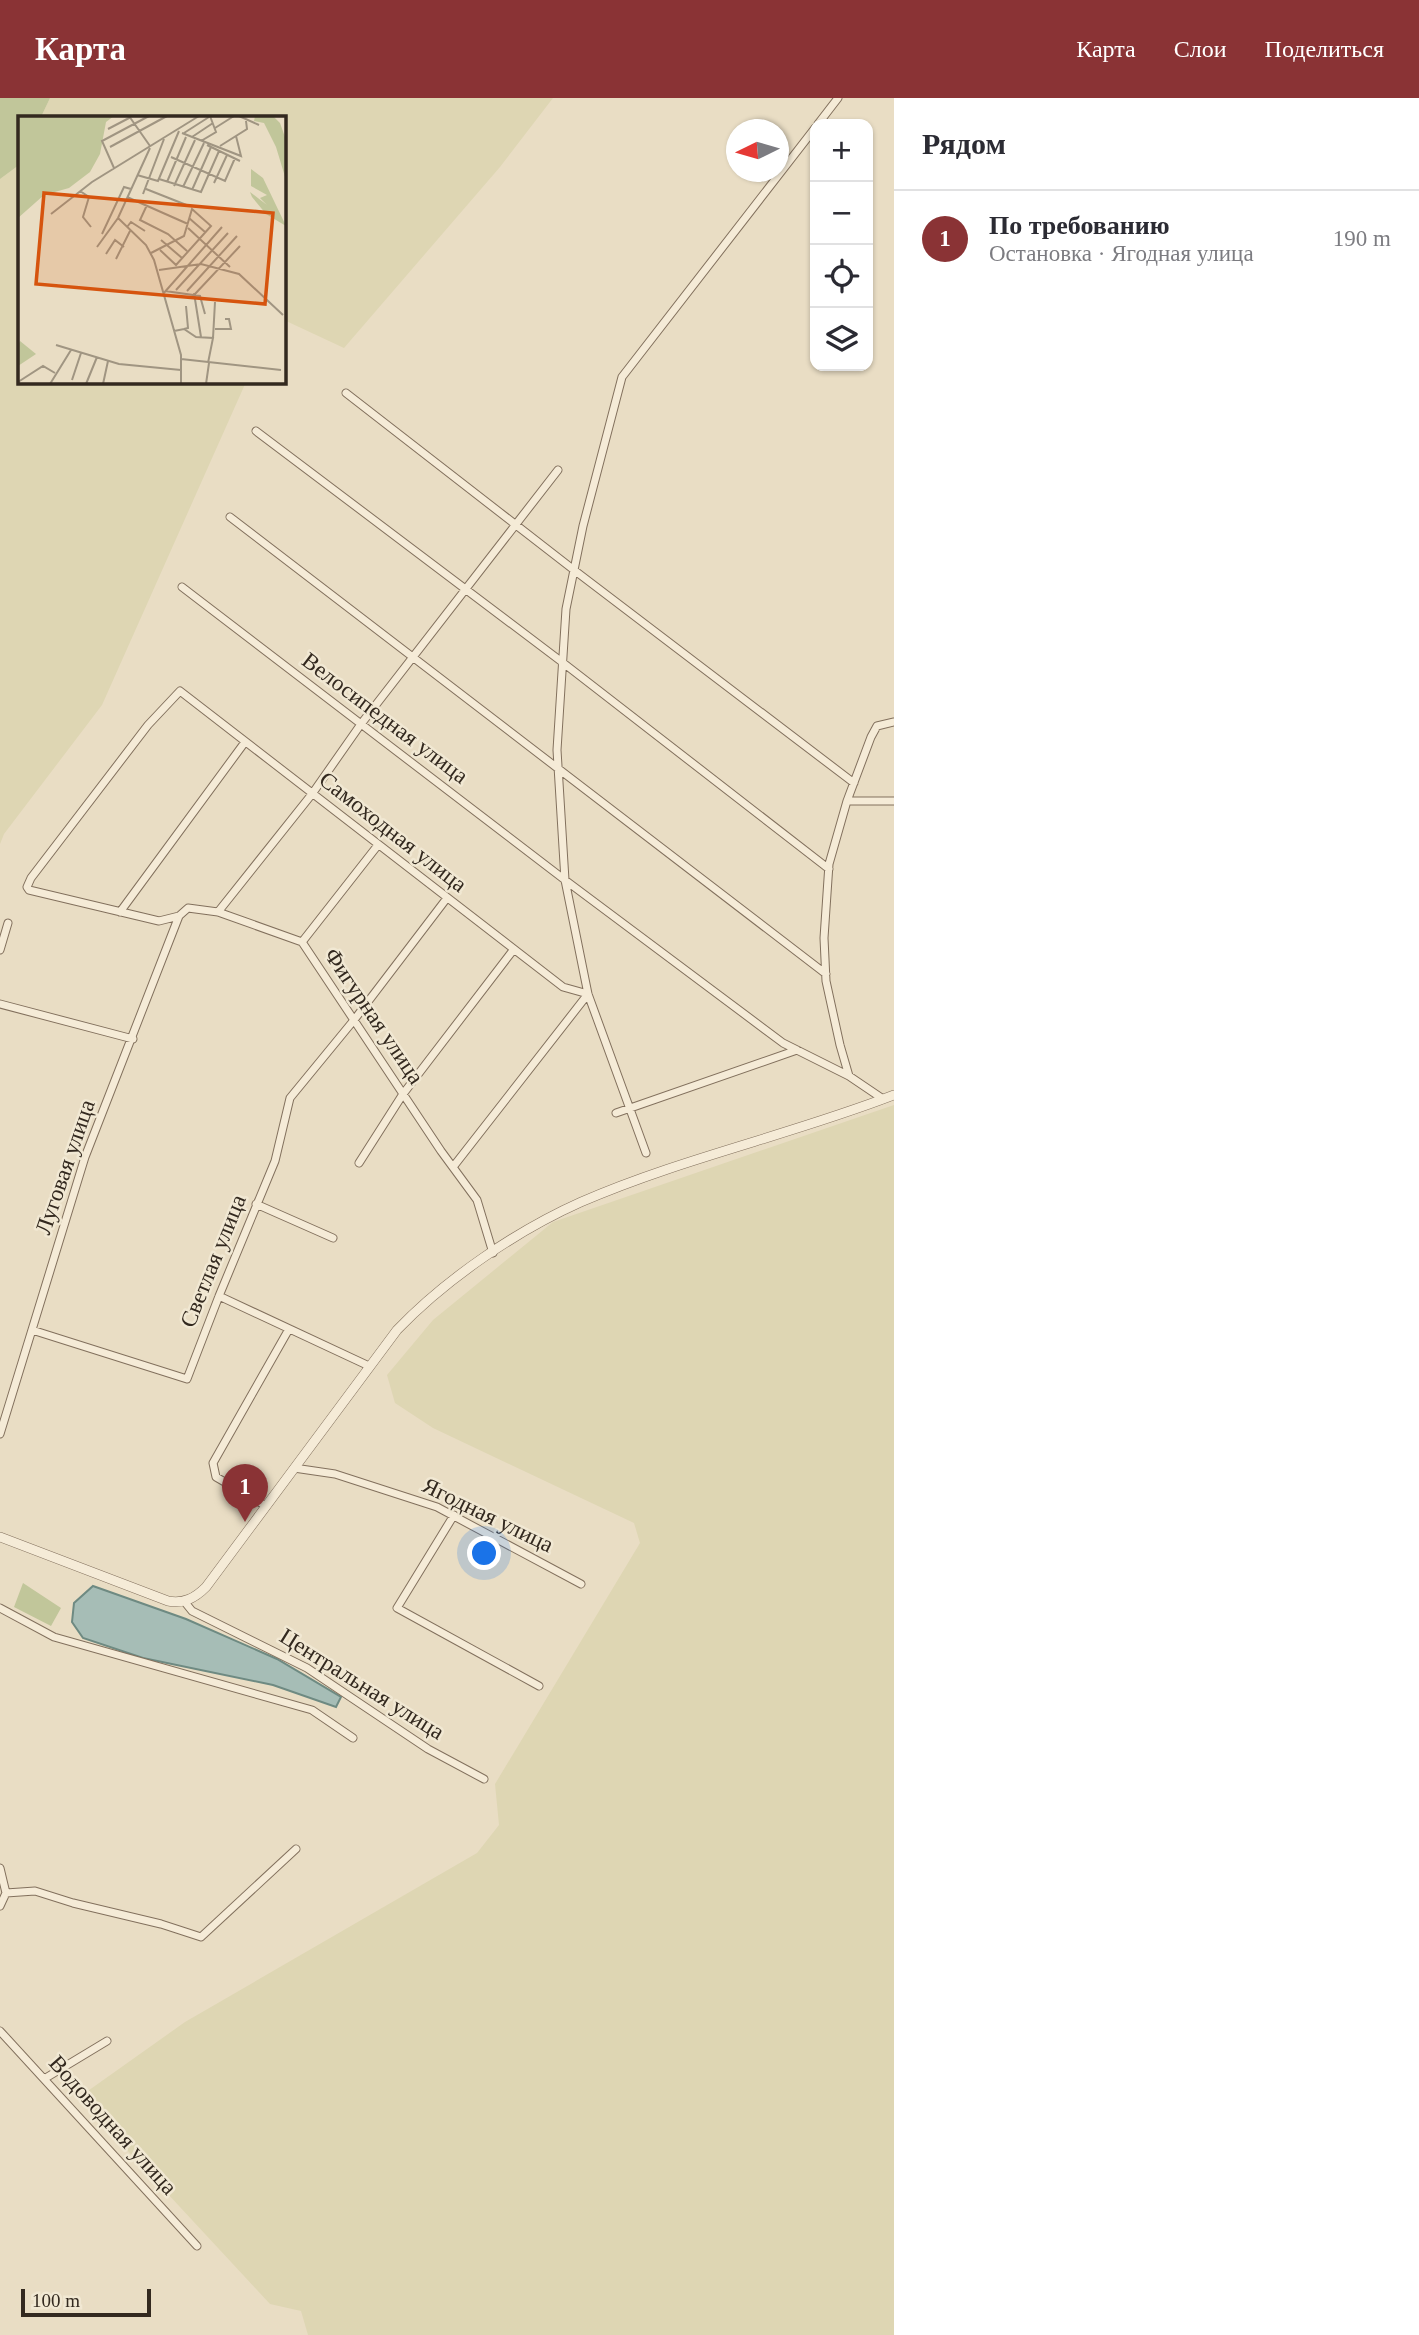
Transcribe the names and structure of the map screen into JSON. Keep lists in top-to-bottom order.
{
  "streets": {
    "street": [
      "Велосипедная улица",
      "Самоходная улица",
      "Фигурная улица",
      "Луговая улица",
      "Светлая улица",
      "Ягодная улица",
      "Центральная улица",
      "Водоводная улица"
    ]
  },
  "crossings": [
    ["Самоходная улица", "Фигурная улица"],
    ["Самоходная улица", "Светлая улица"],
    ["Фигурная улица", "Луговая улица"],
    ["Фигурная улица", "Светлая улица"],
    ["Луговая улица", "Светлая улица"]
  ],
  "scale_bar": "100 m",
  "north": "left",
  "page": {
    "header": "Карта",
    "nav": ["Карта", "Слои", "Поделиться"],
    "heading": "Рядом",
    "map_buttons": ["+", "−"],
    "list": [
      {
        "mark": "1",
        "name": "По требованию",
        "note": "Остановка · Ягодная улица",
        "value": "190 m"
      }
    ],
    "pins": "1",
    "scale": "100 m"
  }
}
